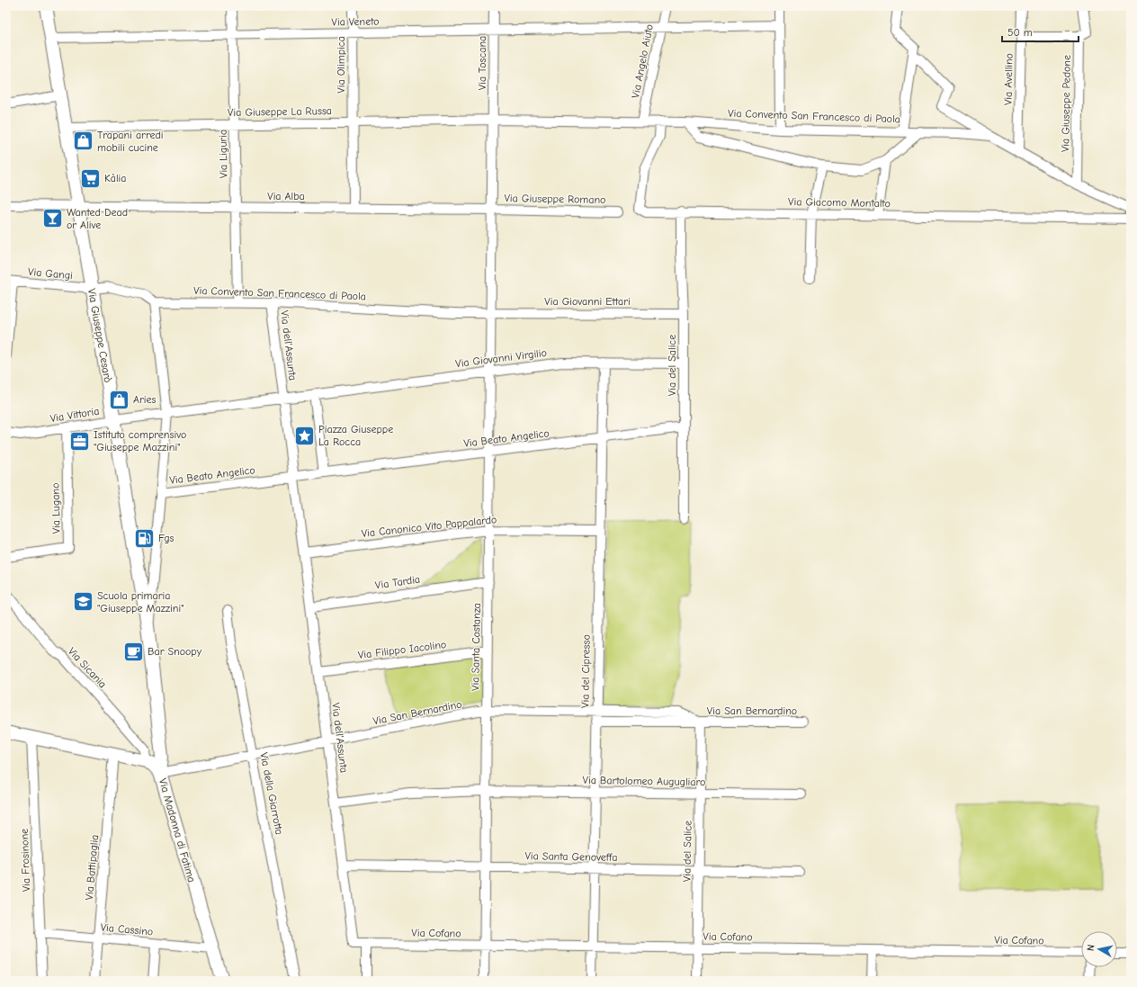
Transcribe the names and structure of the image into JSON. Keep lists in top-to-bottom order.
{
  "streets": {
    "street": [
      "Via Veneto",
      "Via Angelo Aiuto",
      "Via Toscana",
      "Via Olimpica",
      "Via Avellino",
      "Via Giuseppe Pedone",
      "Via Giuseppe La Russa",
      "Via Convento San Francesco di Paola",
      "Via Liguria",
      "Via Alba",
      "Via Giuseppe Romano",
      "Via Giacomo Montalto",
      "Via Gangi",
      "Via Giovanni Ettari",
      "Via Giuseppe Cesarò",
      "Via dell'Assunta",
      "Via Giovanni Virgilio",
      "Via del Salice",
      "Via Vittoria",
      "Via Beato Angelico",
      "Via Lugano",
      "Via Canonico Vito Pappalardo",
      "Via Tardia",
      "Via Santa Costanza",
      "Via Filippo Iacolino",
      "Via Sicania",
      "Via del Cipresso",
      "Via San Bernardino",
      "Via Bartolomeo Augugliaro",
      "Via della Giarrotta",
      "Via Madonna di Fatima",
      "Via Santa Genoveffa",
      "Via Frosinone",
      "Via Battipaglia",
      "Via Cassino",
      "Via Cofano"
    ]
  },
  "crossings": [
    ["Via Veneto", "Via Angelo Aiuto"],
    ["Via Veneto", "Via Toscana"],
    ["Via Veneto", "Via Olimpica"],
    ["Via Veneto", "Via Liguria"],
    ["Via Veneto", "Via Giuseppe Cesarò"],
    ["Via Angelo Aiuto", "Via Giuseppe La Russa"],
    ["Via Angelo Aiuto", "Via Convento San Francesco di Paola"],
    ["Via Toscana", "Via Giuseppe La Russa"],
    ["Via Toscana", "Via Alba"],
    ["Via Toscana", "Via Giuseppe Romano"],
    ["Via Toscana", "Via Santa Costanza"],
    ["Via Olimpica", "Via Giuseppe La Russa"],
    ["Via Olimpica", "Via Alba"],
    ["Via Giuseppe La Russa", "Via Convento San Francesco di Paola"],
    ["Via Giuseppe La Russa", "Via Liguria"],
    ["Via Giuseppe La Russa", "Via Giuseppe Cesarò"],
    ["Via Convento San Francesco di Paola", "Via Liguria"],
    ["Via Convento San Francesco di Paola", "Via Giacomo Montalto"],
    ["Via Convento San Francesco di Paola", "Via Gangi"],
    ["Via Convento San Francesco di Paola", "Via Giovanni Ettari"],
    ["Via Convento San Francesco di Paola", "Via dell'Assunta"],
    ["Via Convento San Francesco di Paola", "Via Santa Costanza"],
    ["Via Liguria", "Via Alba"],
    ["Via Alba", "Via Giuseppe Romano"],
    ["Via Alba", "Via Giuseppe Cesarò"],
    ["Via Alba", "Via Santa Costanza"],
    ["Via Giuseppe Romano", "Via Santa Costanza"],
    ["Via Giacomo Montalto", "Via del Salice"],
    ["Via Gangi", "Via Giuseppe Cesarò"],
    ["Via Giovanni Ettari", "Via del Salice"],
    ["Via Giovanni Ettari", "Via Santa Costanza"],
    ["Via Giuseppe Cesarò", "Via Vittoria"],
    ["Via Giuseppe Cesarò", "Via San Bernardino"],
    ["Via Giuseppe Cesarò", "Via Madonna di Fatima"],
    ["Via dell'Assunta", "Via Giovanni Virgilio"],
    ["Via dell'Assunta", "Via Beato Angelico"],
    ["Via dell'Assunta", "Via Canonico Vito Pappalardo"],
    ["Via dell'Assunta", "Via Tardia"],
    ["Via dell'Assunta", "Via Filippo Iacolino"],
    ["Via dell'Assunta", "Via San Bernardino"],
    ["Via dell'Assunta", "Via Bartolomeo Augugliaro"],
    ["Via dell'Assunta", "Via Santa Genoveffa"],
    ["Via dell'Assunta", "Via Cofano"],
    ["Via Giovanni Virgilio", "Via del Salice"],
    ["Via Giovanni Virgilio", "Via Santa Costanza"],
    ["Via Giovanni Virgilio", "Via del Cipresso"],
    ["Via del Salice", "Via Beato Angelico"],
    ["Via del Salice", "Via San Bernardino"],
    ["Via del Salice", "Via Bartolomeo Augugliaro"],
    ["Via del Salice", "Via Santa Genoveffa"],
    ["Via del Salice", "Via Cofano"],
    ["Via Vittoria", "Via Lugano"],
    ["Via Beato Angelico", "Via Santa Costanza"],
    ["Via Beato Angelico", "Via del Cipresso"],
    ["Via Canonico Vito Pappalardo", "Via Santa Costanza"],
    ["Via Canonico Vito Pappalardo", "Via del Cipresso"],
    ["Via Tardia", "Via Santa Costanza"],
    ["Via Santa Costanza", "Via Filippo Iacolino"],
    ["Via Santa Costanza", "Via San Bernardino"],
    ["Via Santa Costanza", "Via Bartolomeo Augugliaro"],
    ["Via Santa Costanza", "Via Santa Genoveffa"],
    ["Via Santa Costanza", "Via Cofano"],
    ["Via Sicania", "Via Madonna di Fatima"],
    ["Via del Cipresso", "Via San Bernardino"],
    ["Via del Cipresso", "Via Bartolomeo Augugliaro"],
    ["Via del Cipresso", "Via Santa Genoveffa"],
    ["Via del Cipresso", "Via Cofano"],
    ["Via San Bernardino", "Via della Giarrotta"],
    ["Via San Bernardino", "Via Madonna di Fatima"],
    ["Via Madonna di Fatima", "Via Frosinone"],
    ["Via Madonna di Fatima", "Via Battipaglia"],
    ["Via Madonna di Fatima", "Via Cassino"],
    ["Via Frosinone", "Via Cassino"],
    ["Via Battipaglia", "Via Cassino"]
  ],
  "places": {
    "shop": ["Trapani arredi mobili cucine", "Aries"],
    "supermarket": ["Kàlia"],
    "bar": ["Wanted Dead or Alive"],
    "place": ["Piazza Giuseppe La Rocca"],
    "office": ["Istituto comprensivo \"Giuseppe Mazzini\""],
    "fuel station": ["Fgs"],
    "school or university": ["Scuola primaria \"Giuseppe Mazzini\""],
    "cafe": ["Bar Snoopy"]
  },
  "scale_bar": "50 m",
  "north": "left"
}
